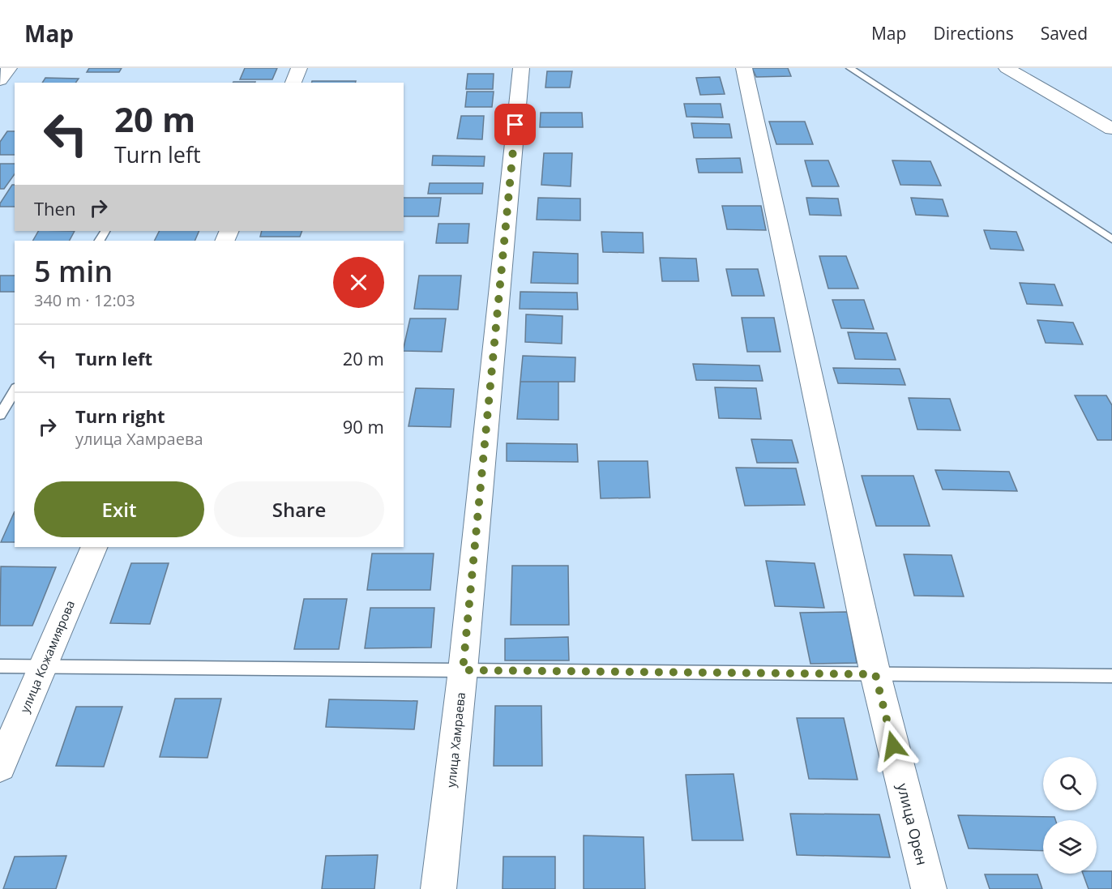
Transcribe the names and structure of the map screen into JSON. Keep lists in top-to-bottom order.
{
  "streets": {
    "street": ["улица Кожамиярова", "улица Хамраева", "улица Орен"]
  },
  "page": {
    "header": "Map",
    "nav": ["Map", "Directions", "Saved"],
    "turn": ["20 m", "Turn left"],
    "then": "Then",
    "heading": ["5 min", "340 m · 12:03"],
    "list": [
      {
        "name": "Turn left",
        "value": "20 m"
      },
      {
        "name": "Turn right",
        "note": "улица Хамраева",
        "value": "90 m"
      }
    ],
    "buttons": ["Exit", "Share"]
  }
}
